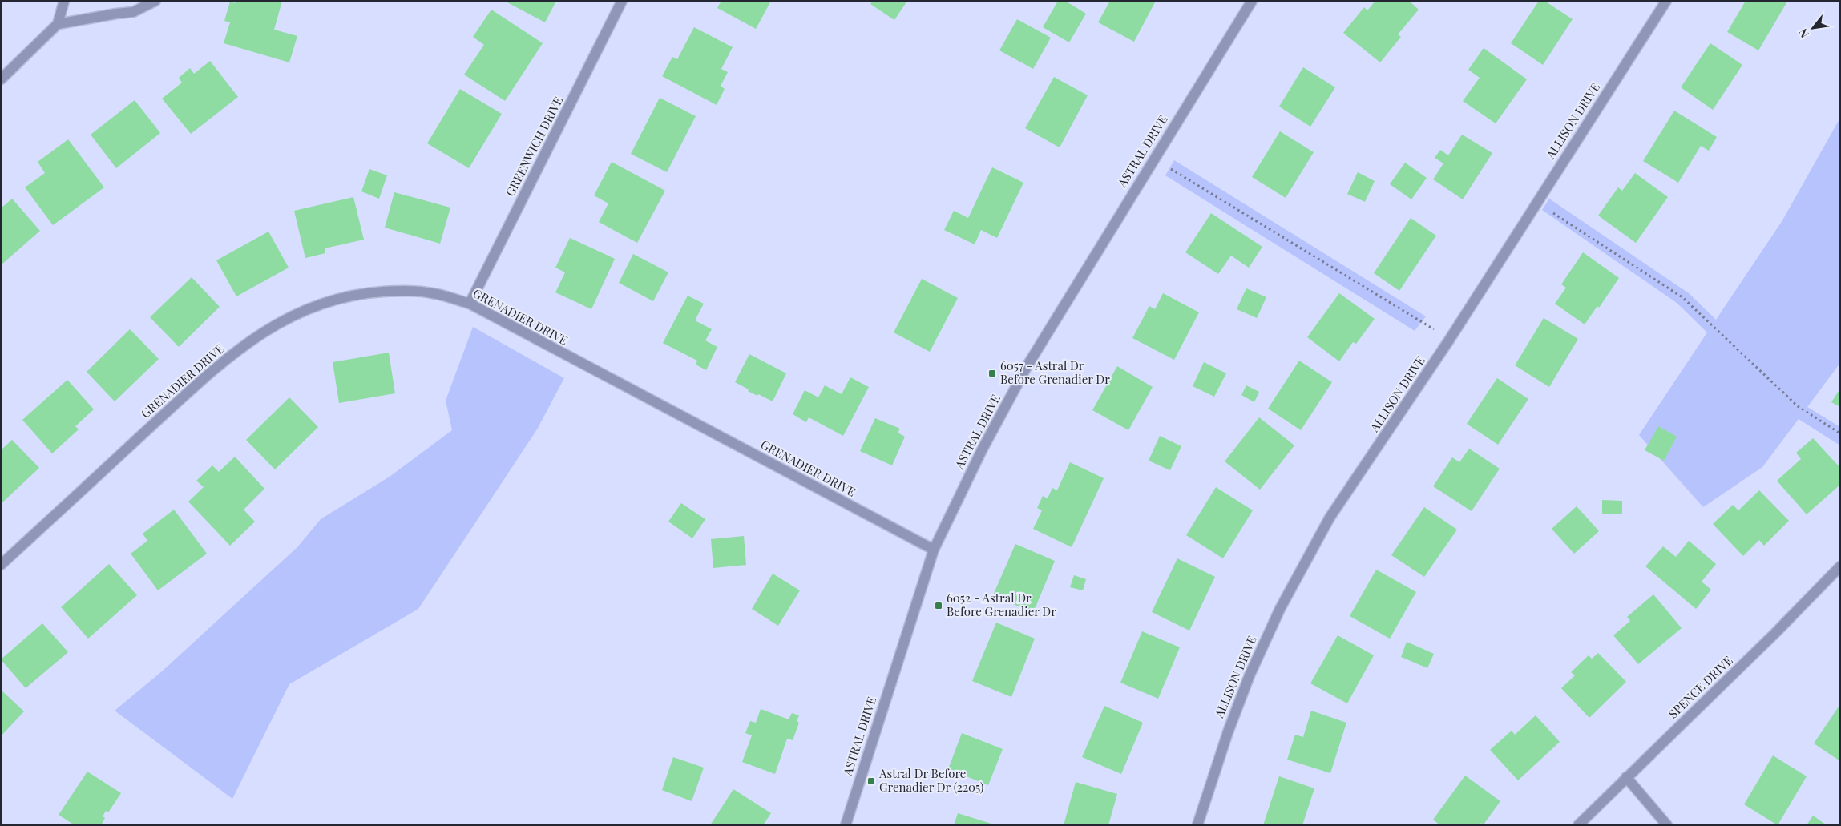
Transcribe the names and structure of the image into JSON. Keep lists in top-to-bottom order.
{
  "streets": {
    "street": [
      "ALLISON DRIVE",
      "GREENWICH DRIVE",
      "ASTRAL DRIVE",
      "GRENADIER DRIVE",
      "SPENCE DRIVE"
    ]
  },
  "crossings": [
    ["GREENWICH DRIVE", "GRENADIER DRIVE"],
    ["ASTRAL DRIVE", "GRENADIER DRIVE"]
  ],
  "places": {
    "transit": ["6057 - Astral Dr Before Grenadier Dr", "6052 - Astral Dr Before Grenadier Dr", "Astral Dr Before Grenadier Dr (2205)"]
  },
  "north": "bottom left"
}
